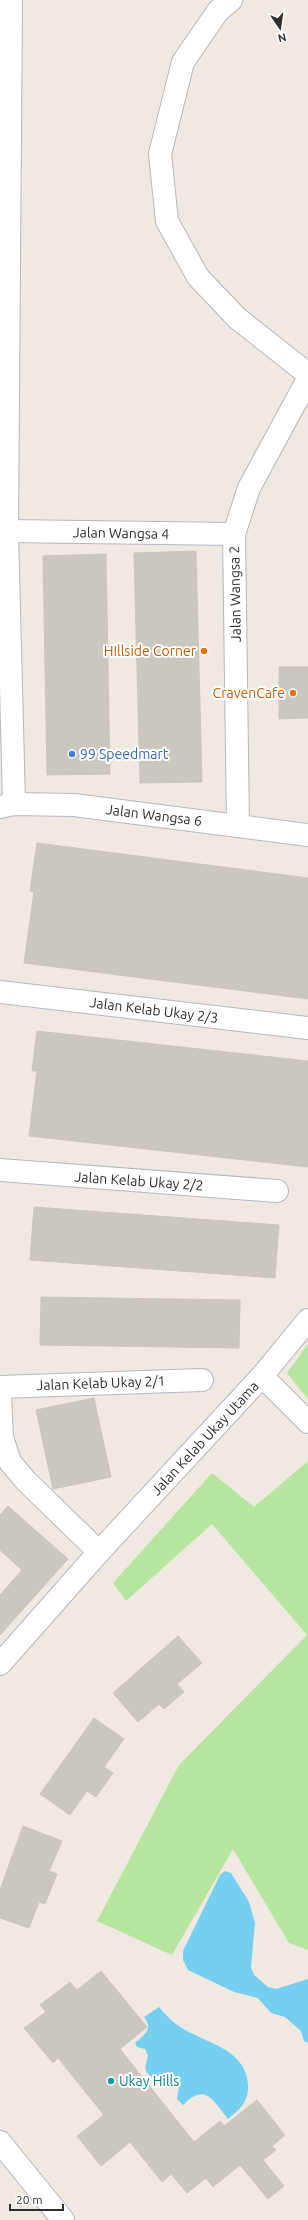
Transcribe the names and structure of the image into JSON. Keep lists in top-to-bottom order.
{
  "streets": {
    "street": [
      "Jalan Wangsa 4",
      "Jalan Wangsa 2",
      "Jalan Wangsa 6",
      "Jalan Kelab Ukay 2/3",
      "Jalan Kelab Ukay 2/2",
      "Jalan Kelab Ukay 2/1",
      "Jalan Kelab Ukay Utama"
    ]
  },
  "crossings": [
    ["Jalan Wangsa 4", "Jalan Wangsa 2"],
    ["Jalan Wangsa 2", "Jalan Wangsa 6"]
  ],
  "places": [
    "HIllside Corner",
    "CravenCafe",
    "99 Speedmart",
    "Ukay Hills"
  ],
  "scale_bar": "20 m",
  "north": "bottom"
}
